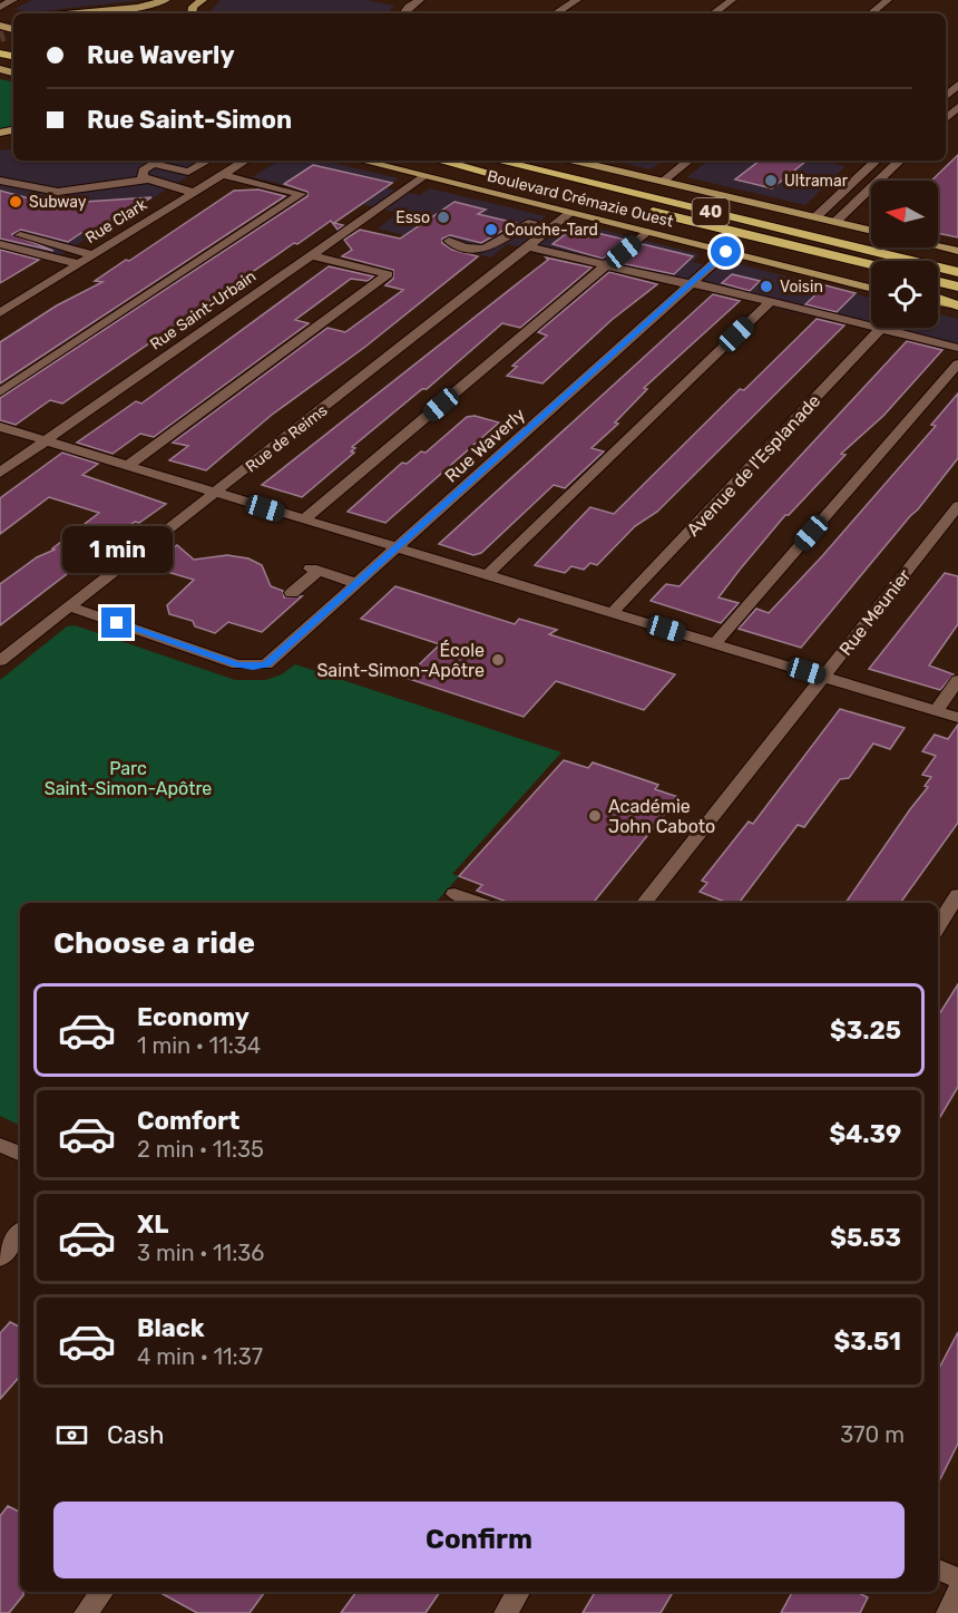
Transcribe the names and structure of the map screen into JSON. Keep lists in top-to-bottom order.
{
  "streets": {
    "highway": ["40"],
    "main road": ["Boulevard Crémazie Ouest"],
    "street": [
      "Rue Clark",
      "Rue Saint-Urbain",
      "Rue de Reims",
      "Rue Waverly",
      "Avenue de l'Esplanade",
      "Rue Meunier"
    ]
  },
  "crossings": [
    ["Boulevard Crémazie Ouest", "Rue Saint-Urbain"],
    ["Boulevard Crémazie Ouest", "Rue de Reims"],
    ["Boulevard Crémazie Ouest", "Rue Waverly"],
    ["Rue de Reims", "Rue Waverly"]
  ],
  "parks": ["Parc Saint-Simon-Apôtre"],
  "places": [
    "Ultramar",
    "Subway",
    "Esso",
    "Couche-Tard",
    "Voisin",
    "École Saint-Simon-Apôtre",
    "Académie John Caboto"
  ],
  "north": "left",
  "page": {
    "banner": ["Rue Waverly", "Rue Saint-Simon"],
    "bubble": "1 min",
    "heading": "Choose a ride",
    "list": [
      {
        "name": "Economy",
        "note": "1 min · 11:34",
        "value": "$3.25"
      },
      {
        "name": "Comfort",
        "note": "2 min · 11:35",
        "value": "$4.39"
      },
      {
        "name": "XL",
        "note": "3 min · 11:36",
        "value": "$5.53"
      },
      {
        "name": "Black",
        "note": "4 min · 11:37",
        "value": "$3.51"
      }
    ],
    "pay": ["Cash", "370 m"],
    "buttons": "Confirm"
  }
}
